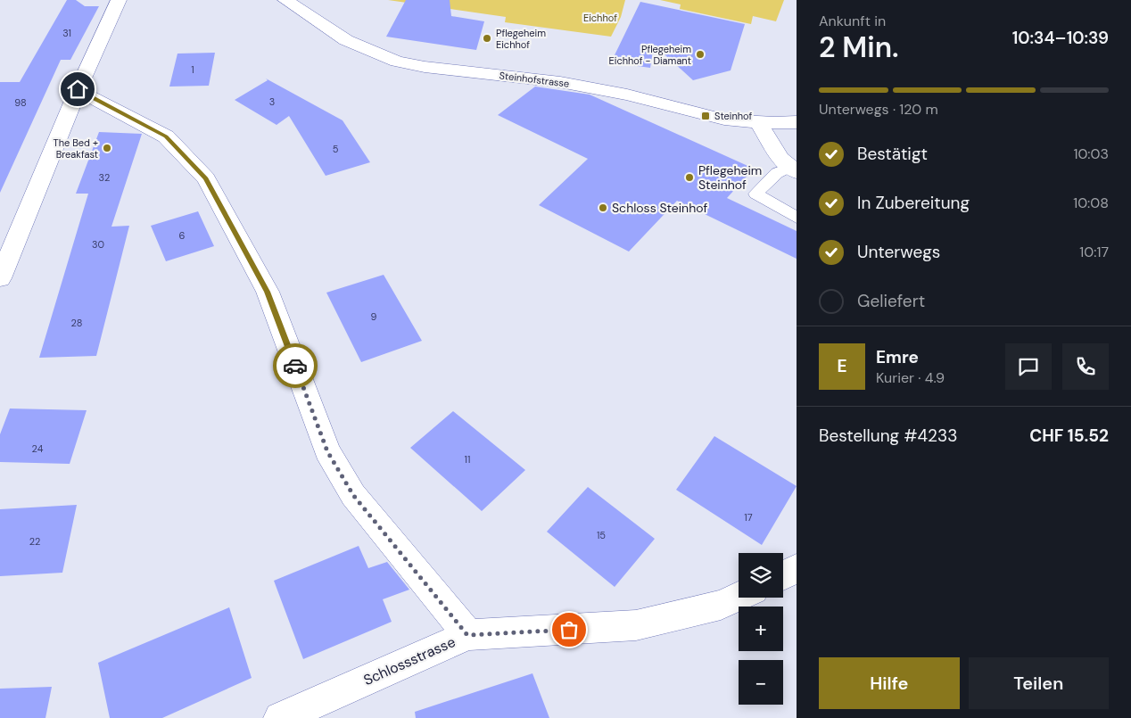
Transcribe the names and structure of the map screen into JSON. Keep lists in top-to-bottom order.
{
  "streets": {
    "street": ["Steinhofstrasse", "Schlossstrasse"]
  },
  "parks": ["Eichhof"],
  "places": {
    "other": [
      "Pflegeheim Eichhof",
      "Pflegeheim Eichhof - Diamant",
      "The Bed + Breakfast",
      "Pflegeheim Steinhof",
      "Schloss Steinhof"
    ],
    "transit": ["Steinhof"]
  },
  "house_numbers": [
    "31",
    "1",
    "3",
    "98",
    "5",
    "32",
    "6",
    "30",
    "9",
    "28",
    "24",
    "11",
    "17",
    "15",
    "22"
  ],
  "page": {
    "heading": ["2 Min.", "Ankunft in", "10:34–10:39"],
    "panel": [
      "Emre",
      "Kurier · 4.9",
      "Bestellung #4233",
      "CHF 15.52"
    ],
    "bar": "Unterwegs · 120 m",
    "list": [
      ["Bestätigt", "10:03"],
      ["In Zubereitung", "10:08"],
      ["Unterwegs", "10:17"],
      "Geliefert"
    ],
    "round": "E",
    "map_buttons": ["+", "−"],
    "buttons": ["Hilfe", "Teilen"]
  }
}
